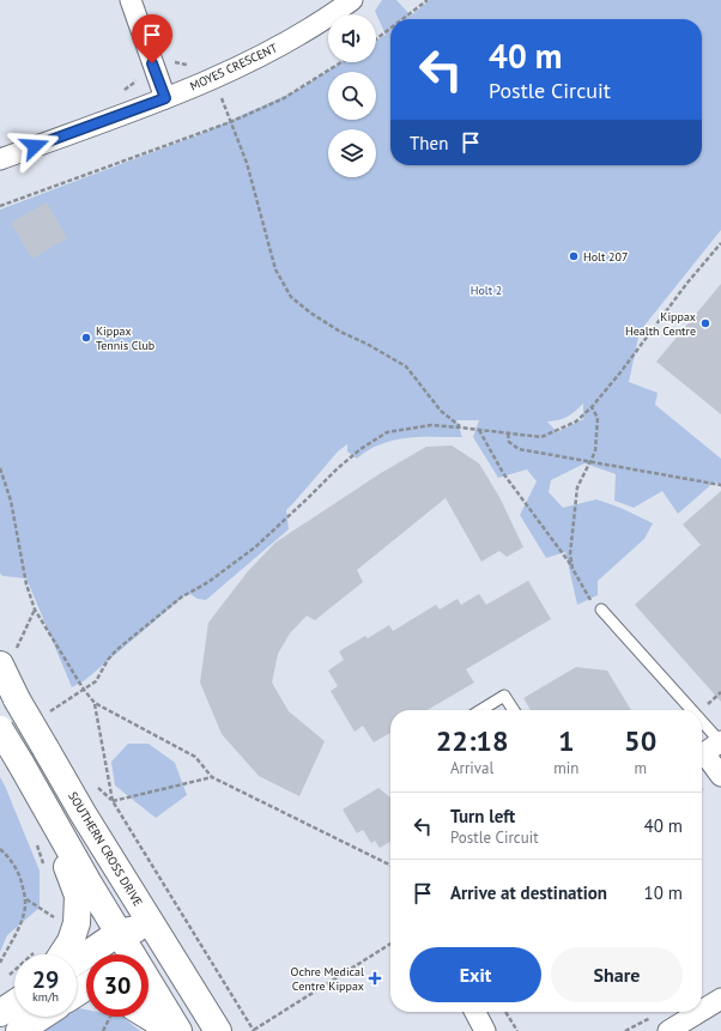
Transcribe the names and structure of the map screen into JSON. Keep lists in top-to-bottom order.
{
  "streets": {
    "main road": ["SOUTHERN CROSS DRIVE"],
    "street": ["MOYES CRESCENT"]
  },
  "parks": ["Holt 2"],
  "places": {
    "other": ["Holt 207", "Kippax Health Centre", "Kippax Tennis Club"],
    "health": ["Ochre Medical Centre Kippax"]
  },
  "page": {
    "turn": ["40 m", "Postle Circuit"],
    "then": "Then",
    "eta": [
      "22:18",
      "Arrival",
      "1",
      "min",
      "50",
      "m"
    ],
    "list": [
      {
        "name": "Turn left",
        "note": "Postle Circuit",
        "value": "40 m"
      },
      {
        "name": "Arrive at destination",
        "value": "10 m"
      }
    ],
    "buttons": ["Exit", "Share"],
    "speed": "29 km/h",
    "limit": "30"
  }
}
